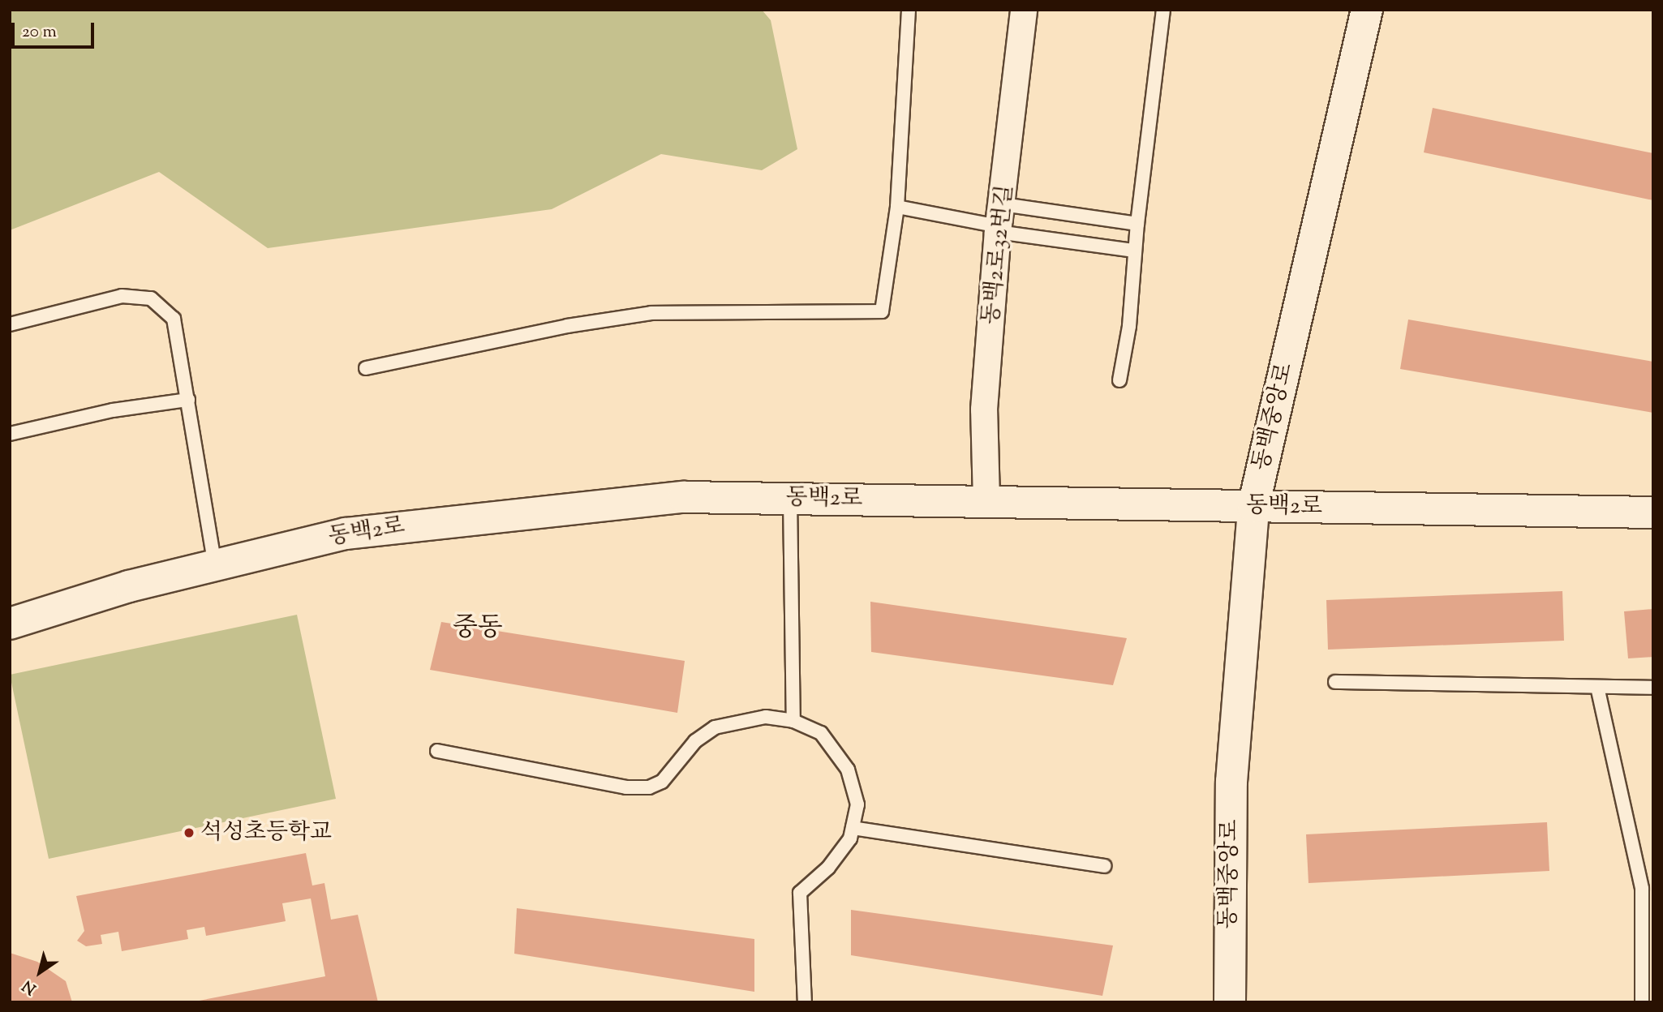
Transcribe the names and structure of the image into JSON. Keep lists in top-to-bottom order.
{
  "streets": {
    "street": ["동백2로32번길", "동백중앙로", "동백2로"]
  },
  "crossings": [
    ["동백2로32번길", "동백2로"],
    ["동백중앙로", "동백2로"]
  ],
  "districts": ["중동"],
  "places": ["석성초등학교"],
  "scale_bar": "20 m",
  "north": "bottom left"
}
